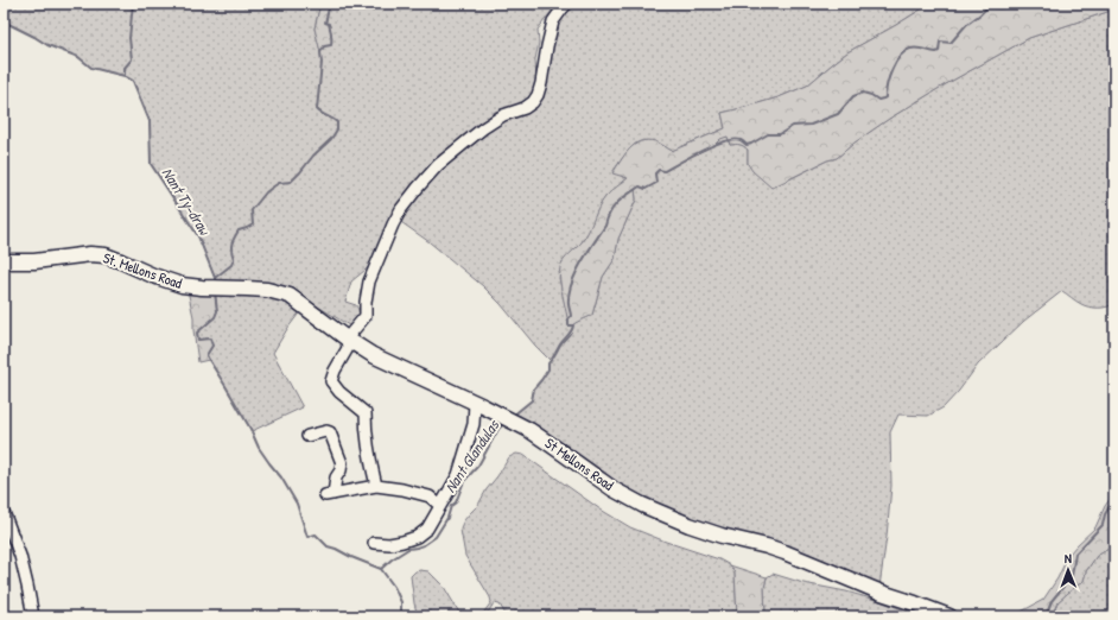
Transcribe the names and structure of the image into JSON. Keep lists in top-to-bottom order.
{
  "streets": {
    "main road": ["St. Mellons Road", "St Mellons Road"]
  },
  "crossings": [
    ["St. Mellons Road", "St Mellons Road"]
  ],
  "water": ["Nant Ty-draw", "Nant Glandulas"],
  "north": "top"
}
